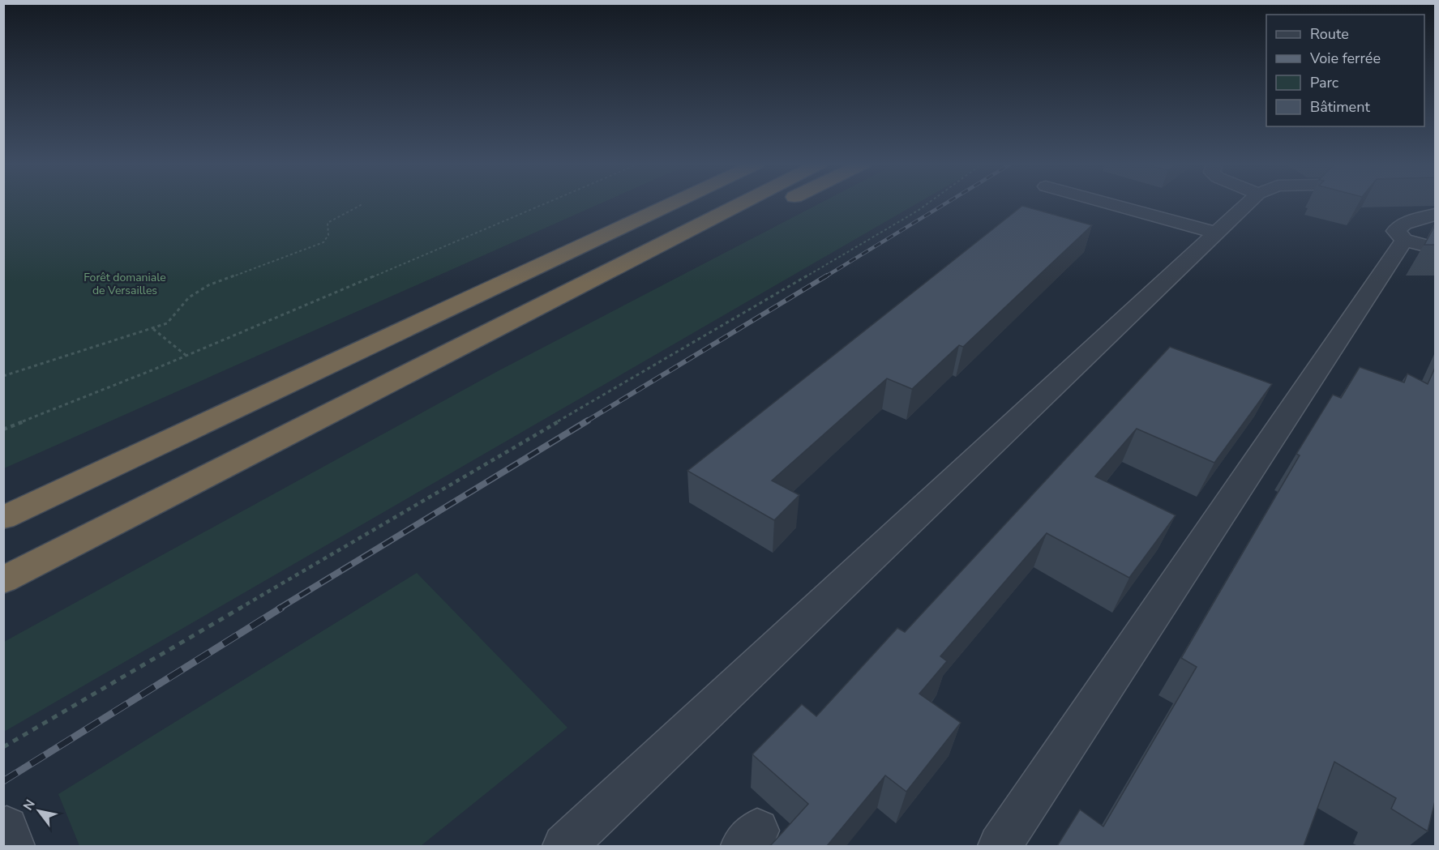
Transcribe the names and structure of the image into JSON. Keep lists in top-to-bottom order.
{
  "parks": ["Forêt domaniale de Versailles"],
  "legend": [
    "Route",
    "Voie ferrée",
    "Parc",
    "Bâtiment"
  ],
  "north": "top left"
}
